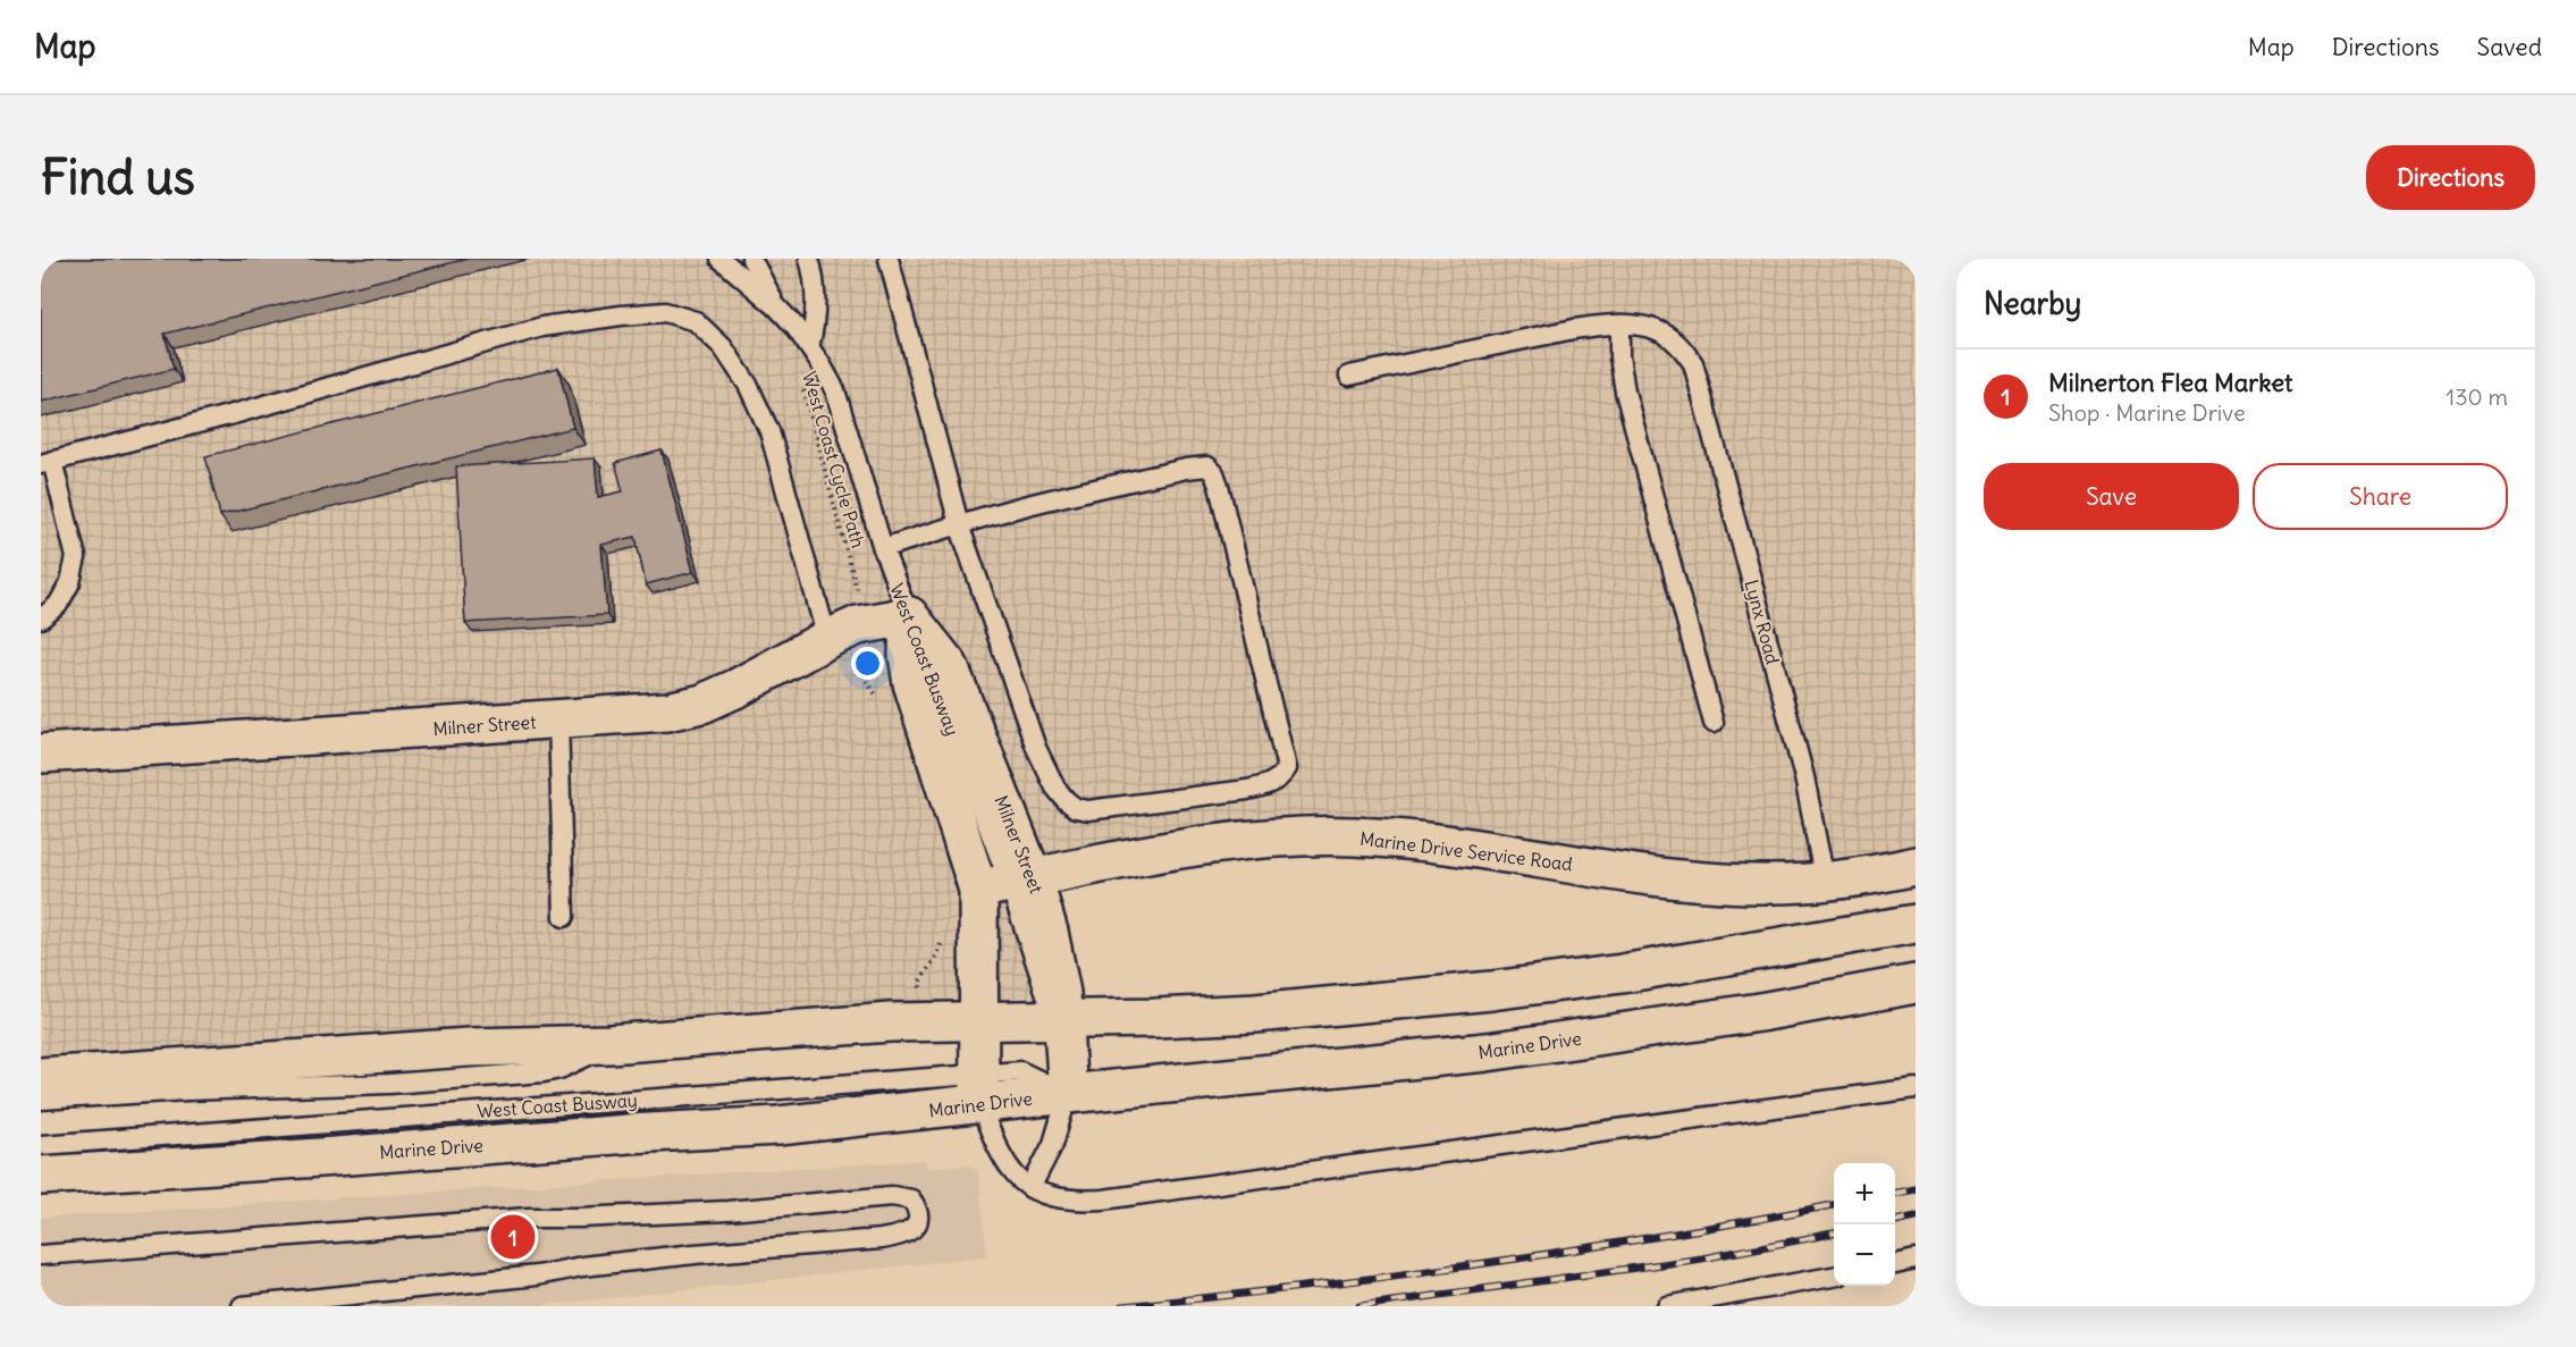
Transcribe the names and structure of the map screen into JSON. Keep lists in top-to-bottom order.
{
  "streets": {
    "main road": ["Milner Street", "Marine Drive Service Road", "Marine Drive"],
    "lane": ["Lynx Road", "West Coast Busway"],
    "path": ["West Coast Cycle Path"]
  },
  "crossings": [
    ["Lynx Road", "Marine Drive Service Road"],
    ["West Coast Busway", "Milner Street"],
    ["West Coast Busway", "Marine Drive"],
    ["Milner Street", "Marine Drive Service Road"],
    ["Milner Street", "Marine Drive"]
  ],
  "page": {
    "header": "Map",
    "nav": ["Map", "Directions", "Saved"],
    "buttons": [
      "Directions",
      ["Save", "Share"]
    ],
    "title": "Find us",
    "heading": "Nearby",
    "list": [
      {
        "mark": "1",
        "name": "Milnerton Flea Market",
        "note": "Shop · Marine Drive",
        "value": "130 m"
      }
    ],
    "map_buttons": ["+", "−"],
    "pins": "1"
  }
}
